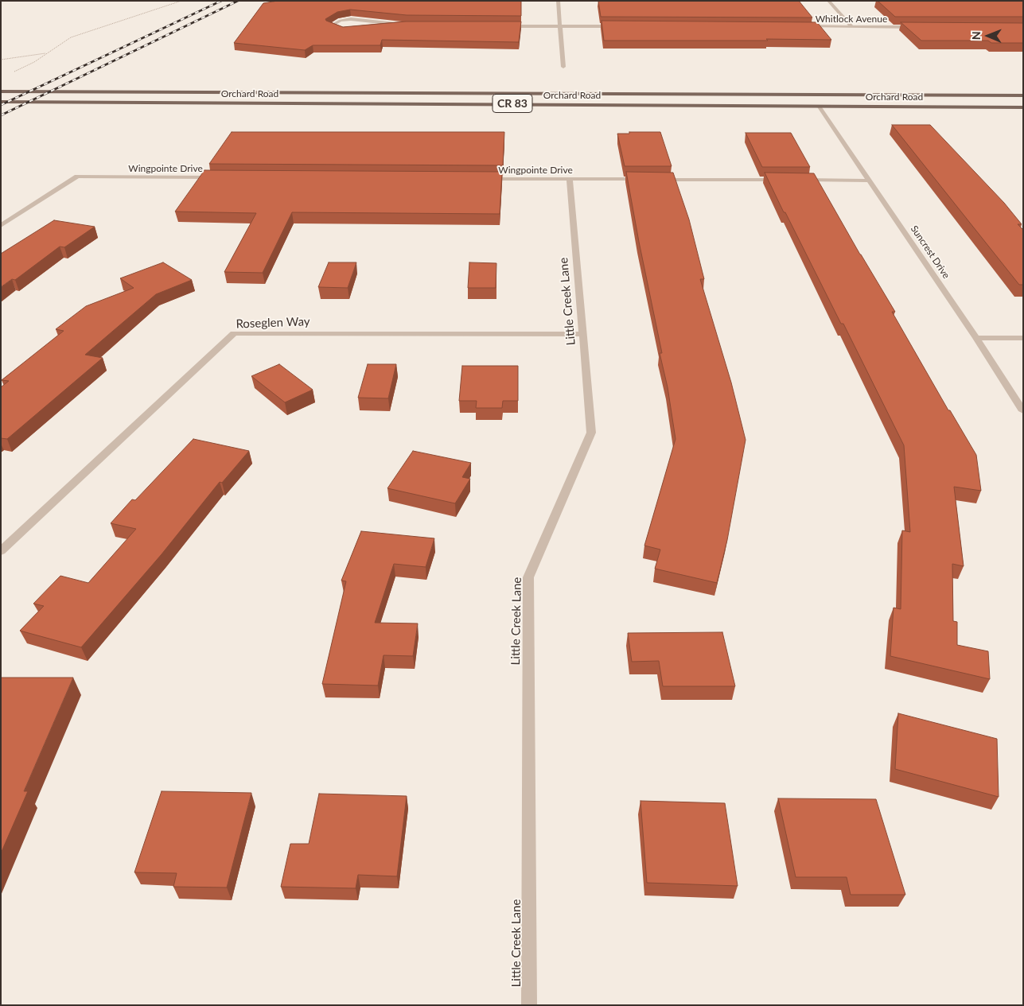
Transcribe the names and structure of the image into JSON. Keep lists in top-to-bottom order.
{
  "streets": {
    "main road": ["Orchard Road", "CR 83"],
    "street": [
      "Whitlock Avenue",
      "Wingpointe Drive",
      "Suncrest Drive",
      "Little Creek Lane",
      "Roseglen Way"
    ]
  },
  "crossings": [
    ["Orchard Road", "Suncrest Drive"],
    ["Wingpointe Drive", "Little Creek Lane"],
    ["Little Creek Lane", "Roseglen Way"]
  ],
  "north": "left"
}
